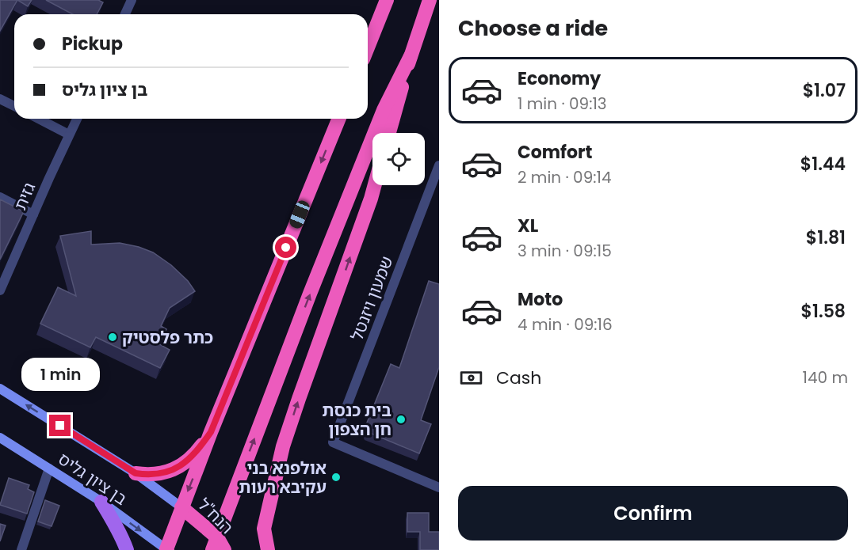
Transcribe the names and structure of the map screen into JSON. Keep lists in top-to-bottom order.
{
  "streets": {
    "highway": ["הנח\"ל"],
    "street": ["גזית", "שמעון ויזנטל", "בן ציון גליס"]
  },
  "crossings": [
    ["בן ציון גליס", "הנח\"ל"]
  ],
  "places": ["כתר פלסטיק", "בית כנסת חן הצפון", "אולפנא בני עקיבא רעות"],
  "page": {
    "heading": "Choose a ride",
    "banner": ["Pickup", "בן ציון גליס"],
    "list": [
      {
        "name": "Economy",
        "note": "1 min · 09:13",
        "value": "$1.07"
      },
      {
        "name": "Comfort",
        "note": "2 min · 09:14",
        "value": "$1.44"
      },
      {
        "name": "XL",
        "note": "3 min · 09:15",
        "value": "$1.81"
      },
      {
        "name": "Moto",
        "note": "4 min · 09:16",
        "value": "$1.58"
      }
    ],
    "pay": ["Cash", "140 m"],
    "bubble": "1 min",
    "buttons": "Confirm"
  }
}
